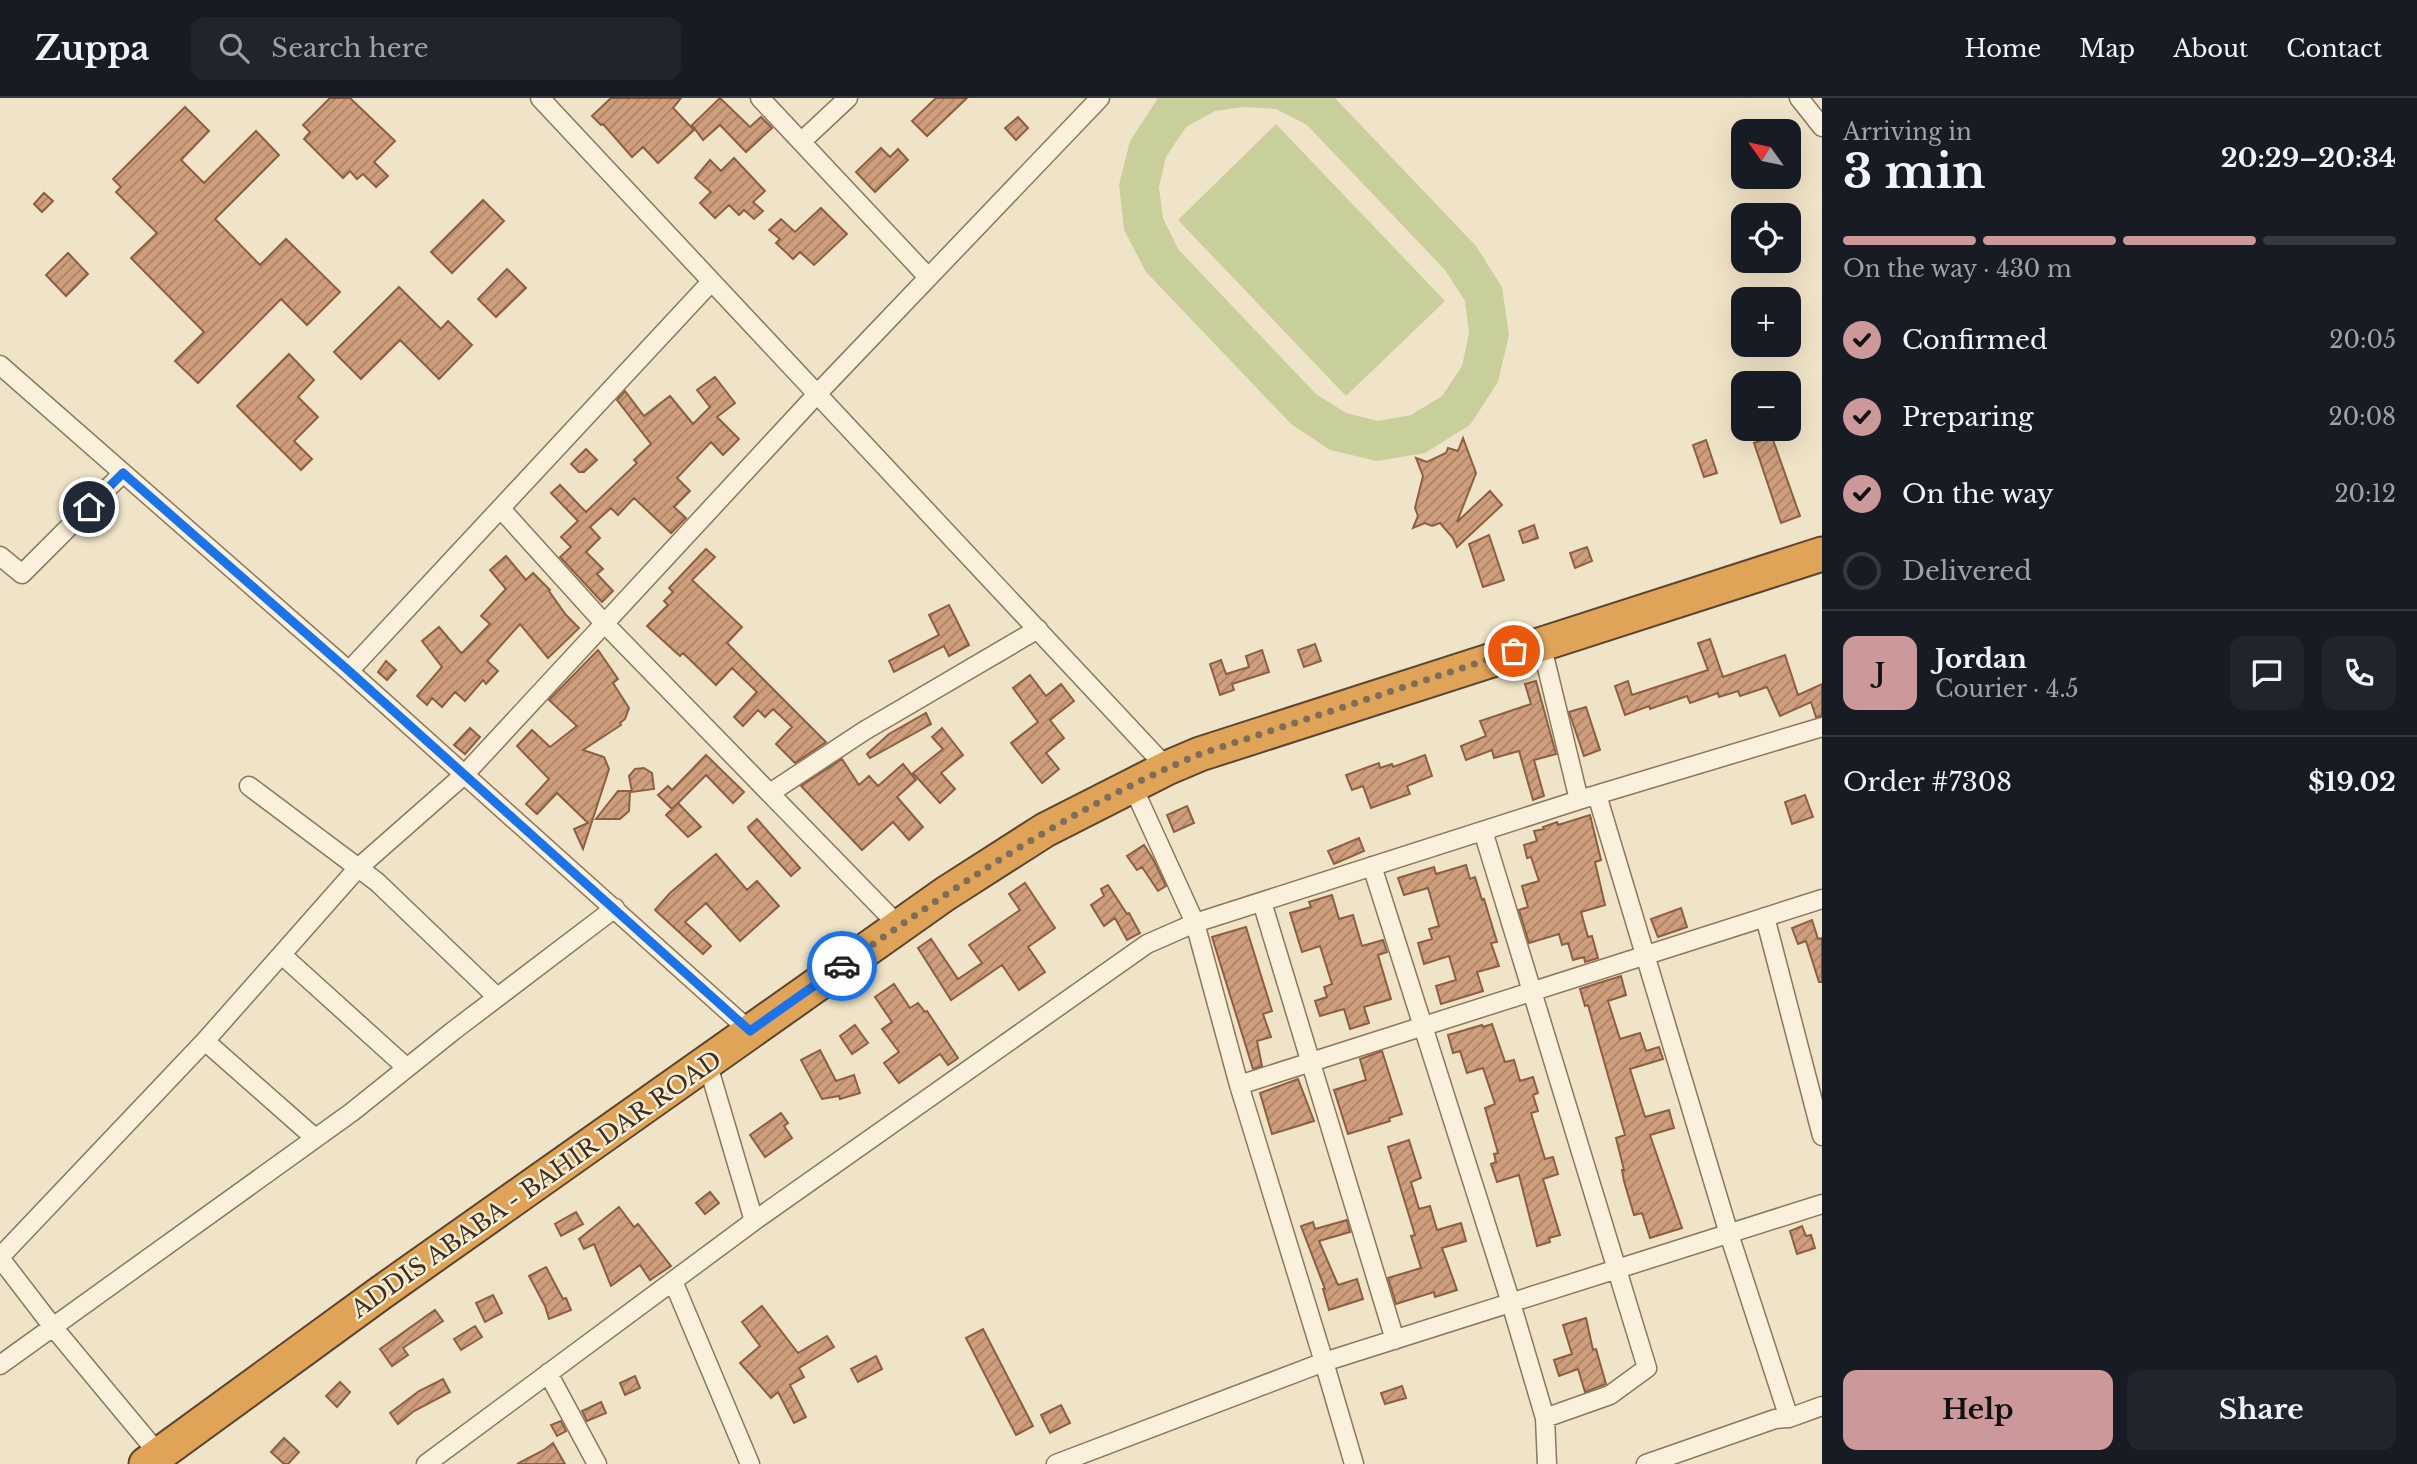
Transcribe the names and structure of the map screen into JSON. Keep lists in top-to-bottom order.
{
  "streets": {
    "highway": ["ADDIS ABABA - BAHIR DAR ROAD"]
  },
  "north": "top left",
  "page": {
    "header": "Zuppa",
    "search": "Search here",
    "nav": [
      "Home",
      "Map",
      "About",
      "Contact"
    ],
    "heading": ["3 min", "Arriving in", "20:29–20:34"],
    "panel": [
      "Jordan",
      "Courier · 4.5",
      "Order #7308",
      "$19.02"
    ],
    "map_buttons": ["+", "−"],
    "bar": "On the way · 430 m",
    "list": [
      ["Confirmed", "20:05"],
      ["Preparing", "20:08"],
      ["On the way", "20:12"],
      "Delivered"
    ],
    "round": "J",
    "buttons": ["Help", "Share"]
  }
}
